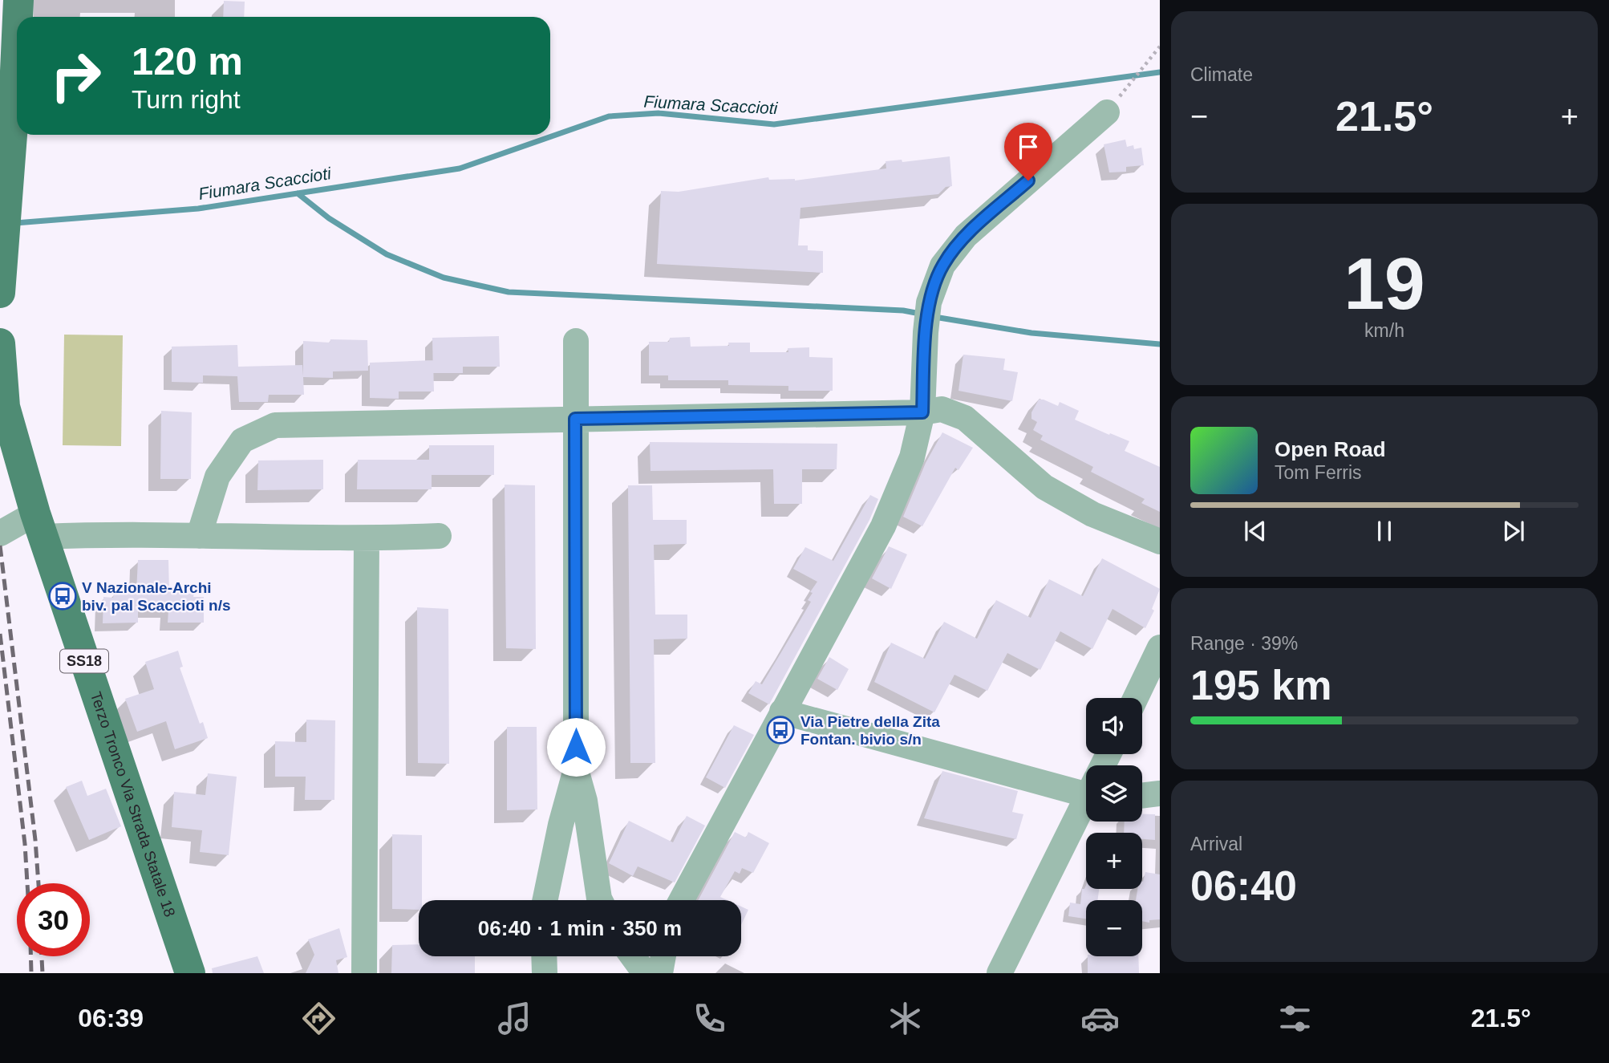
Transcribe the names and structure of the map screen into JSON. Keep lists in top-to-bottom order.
{
  "streets": {
    "main road": ["SS18", "Terzo Tronco Via Strada Statale 18"]
  },
  "water": ["Fiumara Scaccioti"],
  "places": {
    "bus stop": ["V Nazionale-Archi biv. pal Scaccioti n/s", "Via Pietre della Zita Fontan. bivio s/n"]
  },
  "page": {
    "tile": [
      "Climate",
      ["19", "km/h"],
      ["Range · 39%", "195 km"],
      ["Arrival", "06:40"]
    ],
    "turn": ["120 m", "Turn right"],
    "heat": ["−", "21.5°", "+"],
    "song": ["Open Road", "Tom Ferris"],
    "map_buttons": ["+", "−"],
    "limit": "30",
    "trip": "06:40 · 1 min · 350 m",
    "tabs": ["06:39", "21.5°"]
  }
}
